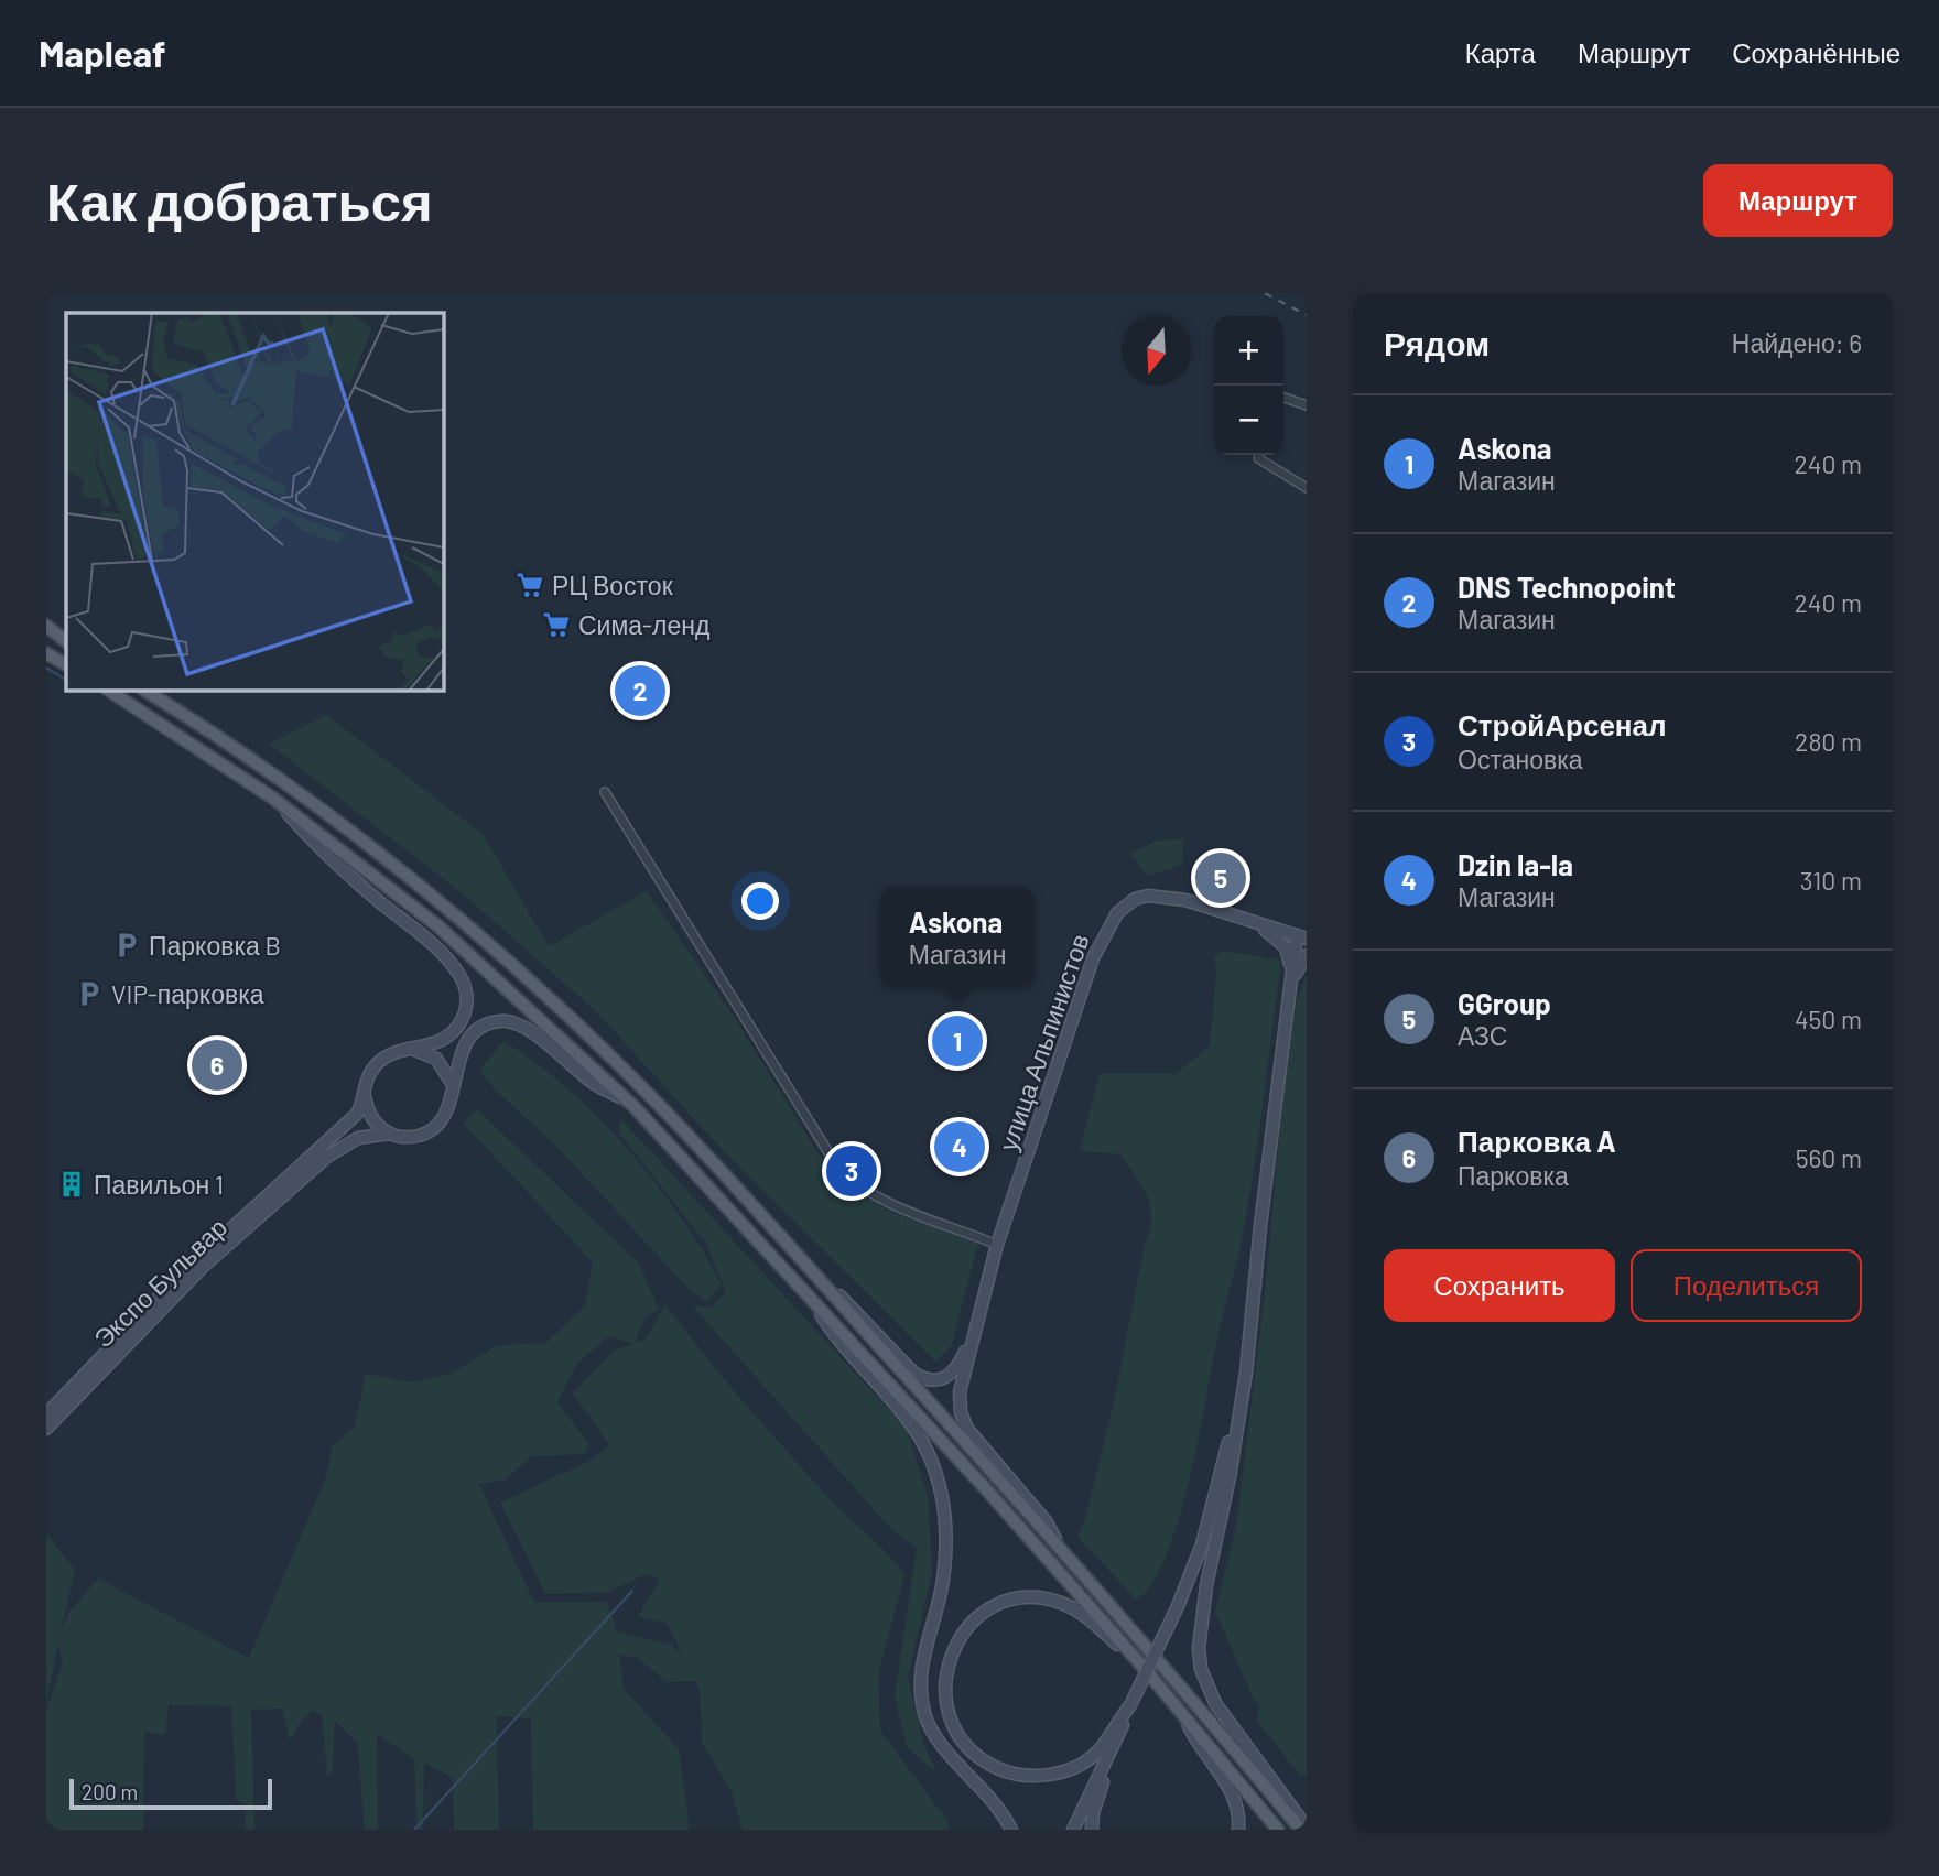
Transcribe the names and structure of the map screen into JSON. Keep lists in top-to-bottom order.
{
  "streets": {
    "main road": ["улица Альпинистов", "Экспо Бульвар"]
  },
  "places": {
    "supermarket": ["РЦ Восток", "Сима-ленд"],
    "parking": ["Парковка B", "VIP-парковка"],
    "building": ["Павильон 1"]
  },
  "scale_bar": "200 m",
  "north": "bottom",
  "page": {
    "header": "Mapleaf",
    "nav": ["Карта", "Маршрут", "Сохранённые"],
    "buttons": [
      "Маршрут",
      ["Сохранить", "Поделиться"]
    ],
    "title": "Как добраться",
    "heading": ["Рядом", "Найдено: 6"],
    "map_buttons": ["+", "−"],
    "list": [
      {
        "mark": "1",
        "name": "Askona",
        "note": "Магазин",
        "value": "240 m"
      },
      {
        "mark": "2",
        "name": "DNS Technopoint",
        "note": "Магазин",
        "value": "240 m"
      },
      {
        "mark": "3",
        "name": "СтройАрсенал",
        "note": "Остановка",
        "value": "280 m"
      },
      {
        "mark": "4",
        "name": "Dzin la-la",
        "note": "Магазин",
        "value": "310 m"
      },
      {
        "mark": "5",
        "name": "GGroup",
        "note": "АЗС",
        "value": "450 m"
      },
      {
        "mark": "6",
        "name": "Парковка A",
        "note": "Парковка",
        "value": "560 m"
      }
    ],
    "pins": [
      "2",
      "5",
      "1",
      "6",
      "4",
      "3"
    ],
    "popup": ["Askona", "Магазин"],
    "scale": "200 m"
  }
}
